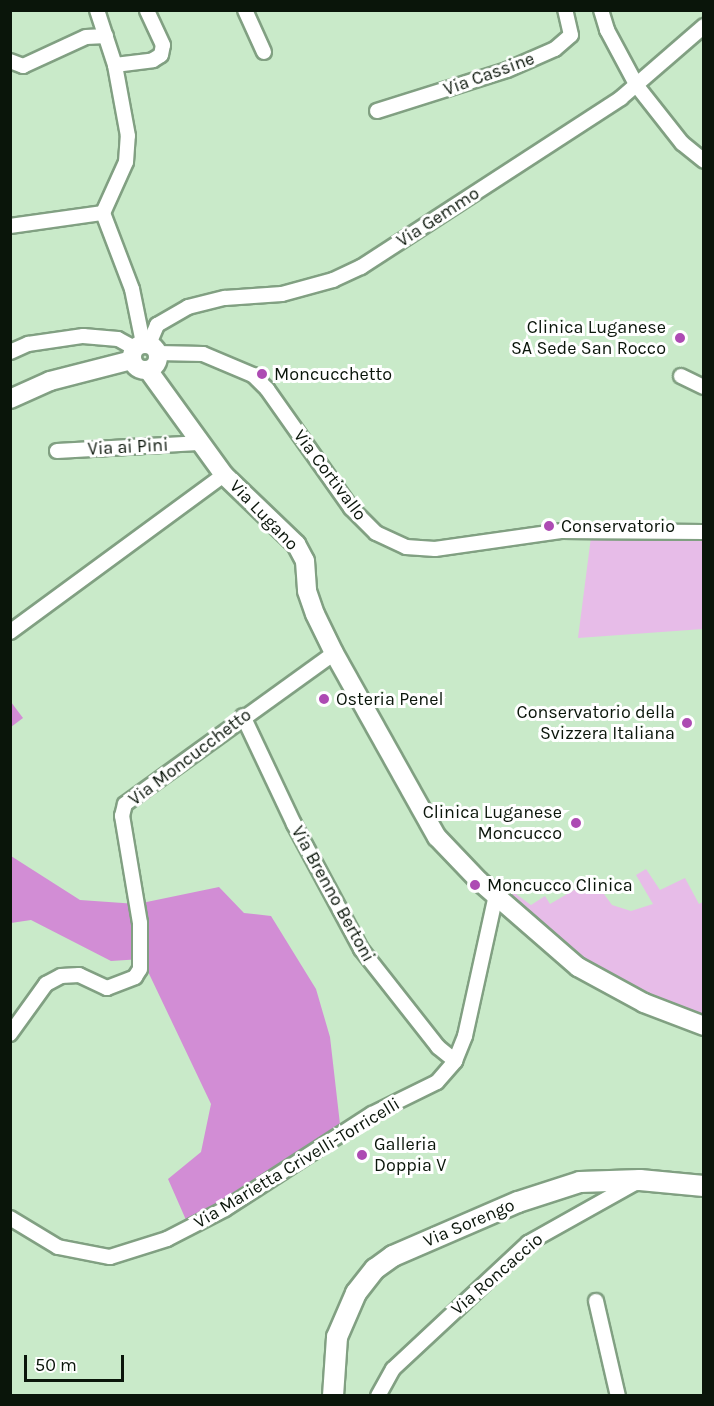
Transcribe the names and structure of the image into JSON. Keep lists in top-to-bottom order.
{
  "streets": {
    "main road": ["Via Sorengo"],
    "street": [
      "Via Cassine",
      "Via Gemmo",
      "Via ai Pini",
      "Via Cortivallo",
      "Via Lugano",
      "Via Moncucchetto",
      "Via Brenno Bertoni",
      "Via Marietta Crivelli-Torricelli",
      "Via Roncaccio"
    ]
  },
  "crossings": [
    ["Via Gemmo", "Via Cortivallo"],
    ["Via Gemmo", "Via Lugano"],
    ["Via ai Pini", "Via Lugano"],
    ["Via Cortivallo", "Via Lugano"],
    ["Via Lugano", "Via Moncucchetto"],
    ["Via Moncucchetto", "Via Brenno Bertoni"],
    ["Via Brenno Bertoni", "Via Marietta Crivelli-Torricelli"],
    ["Via Sorengo", "Via Roncaccio"]
  ],
  "places": [
    "Clinica Luganese SA Sede San Rocco",
    "Moncucchetto",
    "Conservatorio",
    "Osteria Penel",
    "Conservatorio della Svizzera Italiana",
    "Clinica Luganese Moncucco",
    "Moncucco Clinica",
    "Galleria Doppia V"
  ],
  "scale_bar": "50 m"
}
